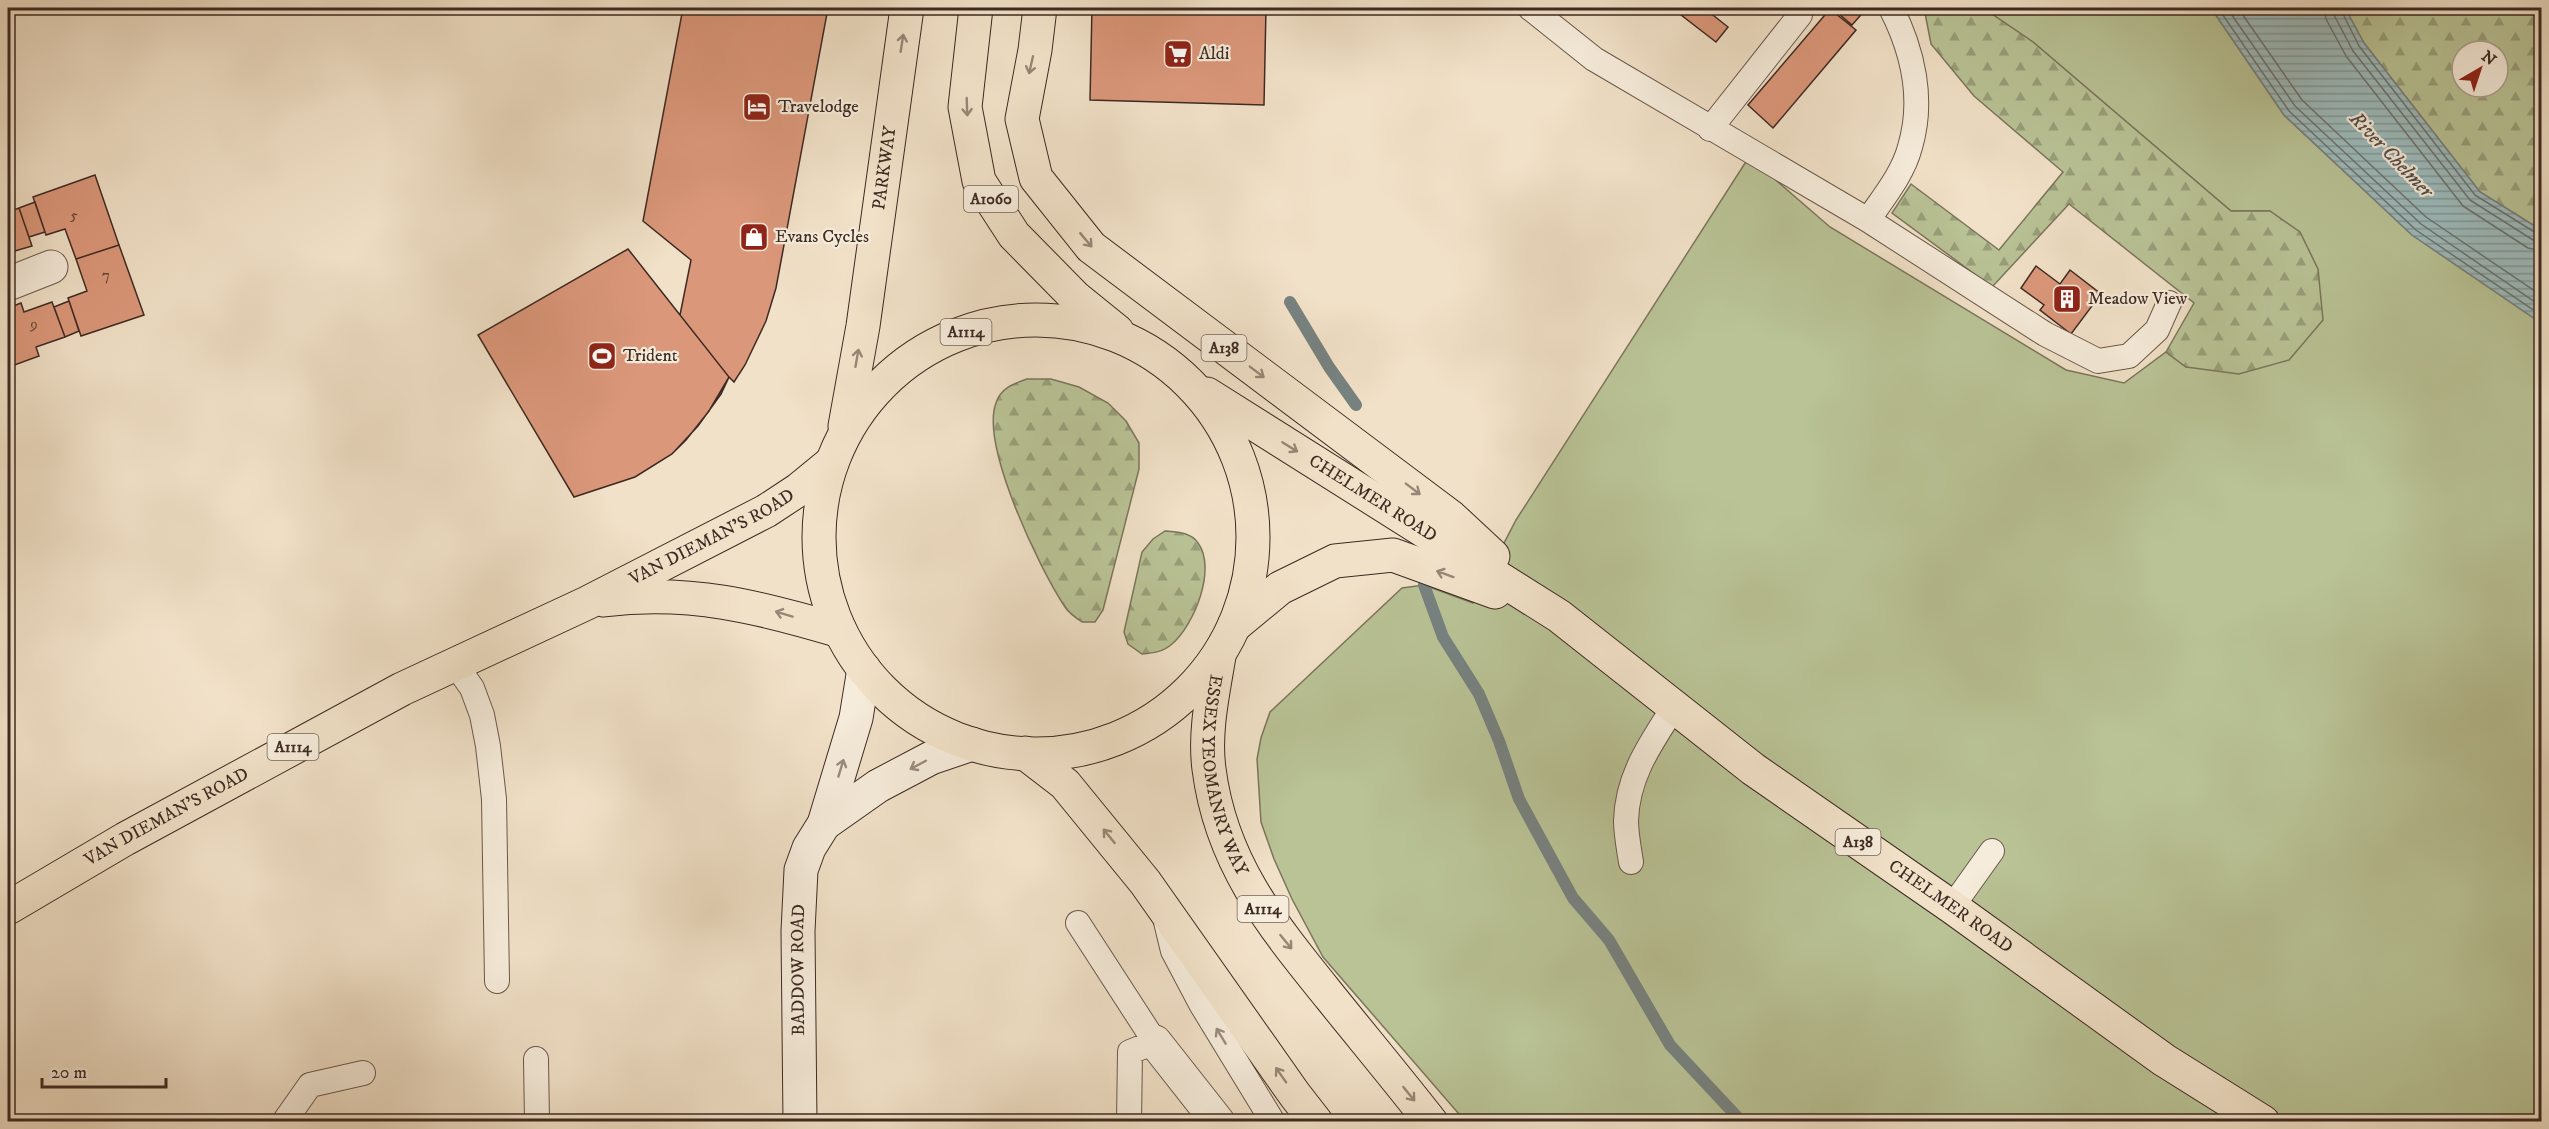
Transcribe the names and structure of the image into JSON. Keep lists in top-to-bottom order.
{
  "streets": {
    "main road": [
      "PARKWAY",
      "A1060",
      "A1114",
      "A138",
      "CHELMER ROAD",
      "VAN DIEMAN'S ROAD",
      "ESSEX YEOMANRY WAY",
      "BADDOW ROAD"
    ]
  },
  "crossings": [
    ["PARKWAY", "A1114"],
    ["PARKWAY", "VAN DIEMAN'S ROAD"],
    ["A1060", "A1114"],
    ["A1114", "CHELMER ROAD"],
    ["A1114", "VAN DIEMAN'S ROAD"],
    ["A1114", "ESSEX YEOMANRY WAY"],
    ["A1114", "BADDOW ROAD"],
    ["A138", "CHELMER ROAD"],
    ["CHELMER ROAD", "ESSEX YEOMANRY WAY"]
  ],
  "one_way": ["PARKWAY"],
  "water": ["River Chelmer"],
  "places": {
    "supermarket": ["Aldi"],
    "hotel": ["Travelodge"],
    "shop": ["Evans Cycles"],
    "building": ["Meadow View"],
    "sports": ["Trident"]
  },
  "house_numbers": ["5", "7", "9"],
  "scale_bar": "20 m",
  "north": "top right"
}
